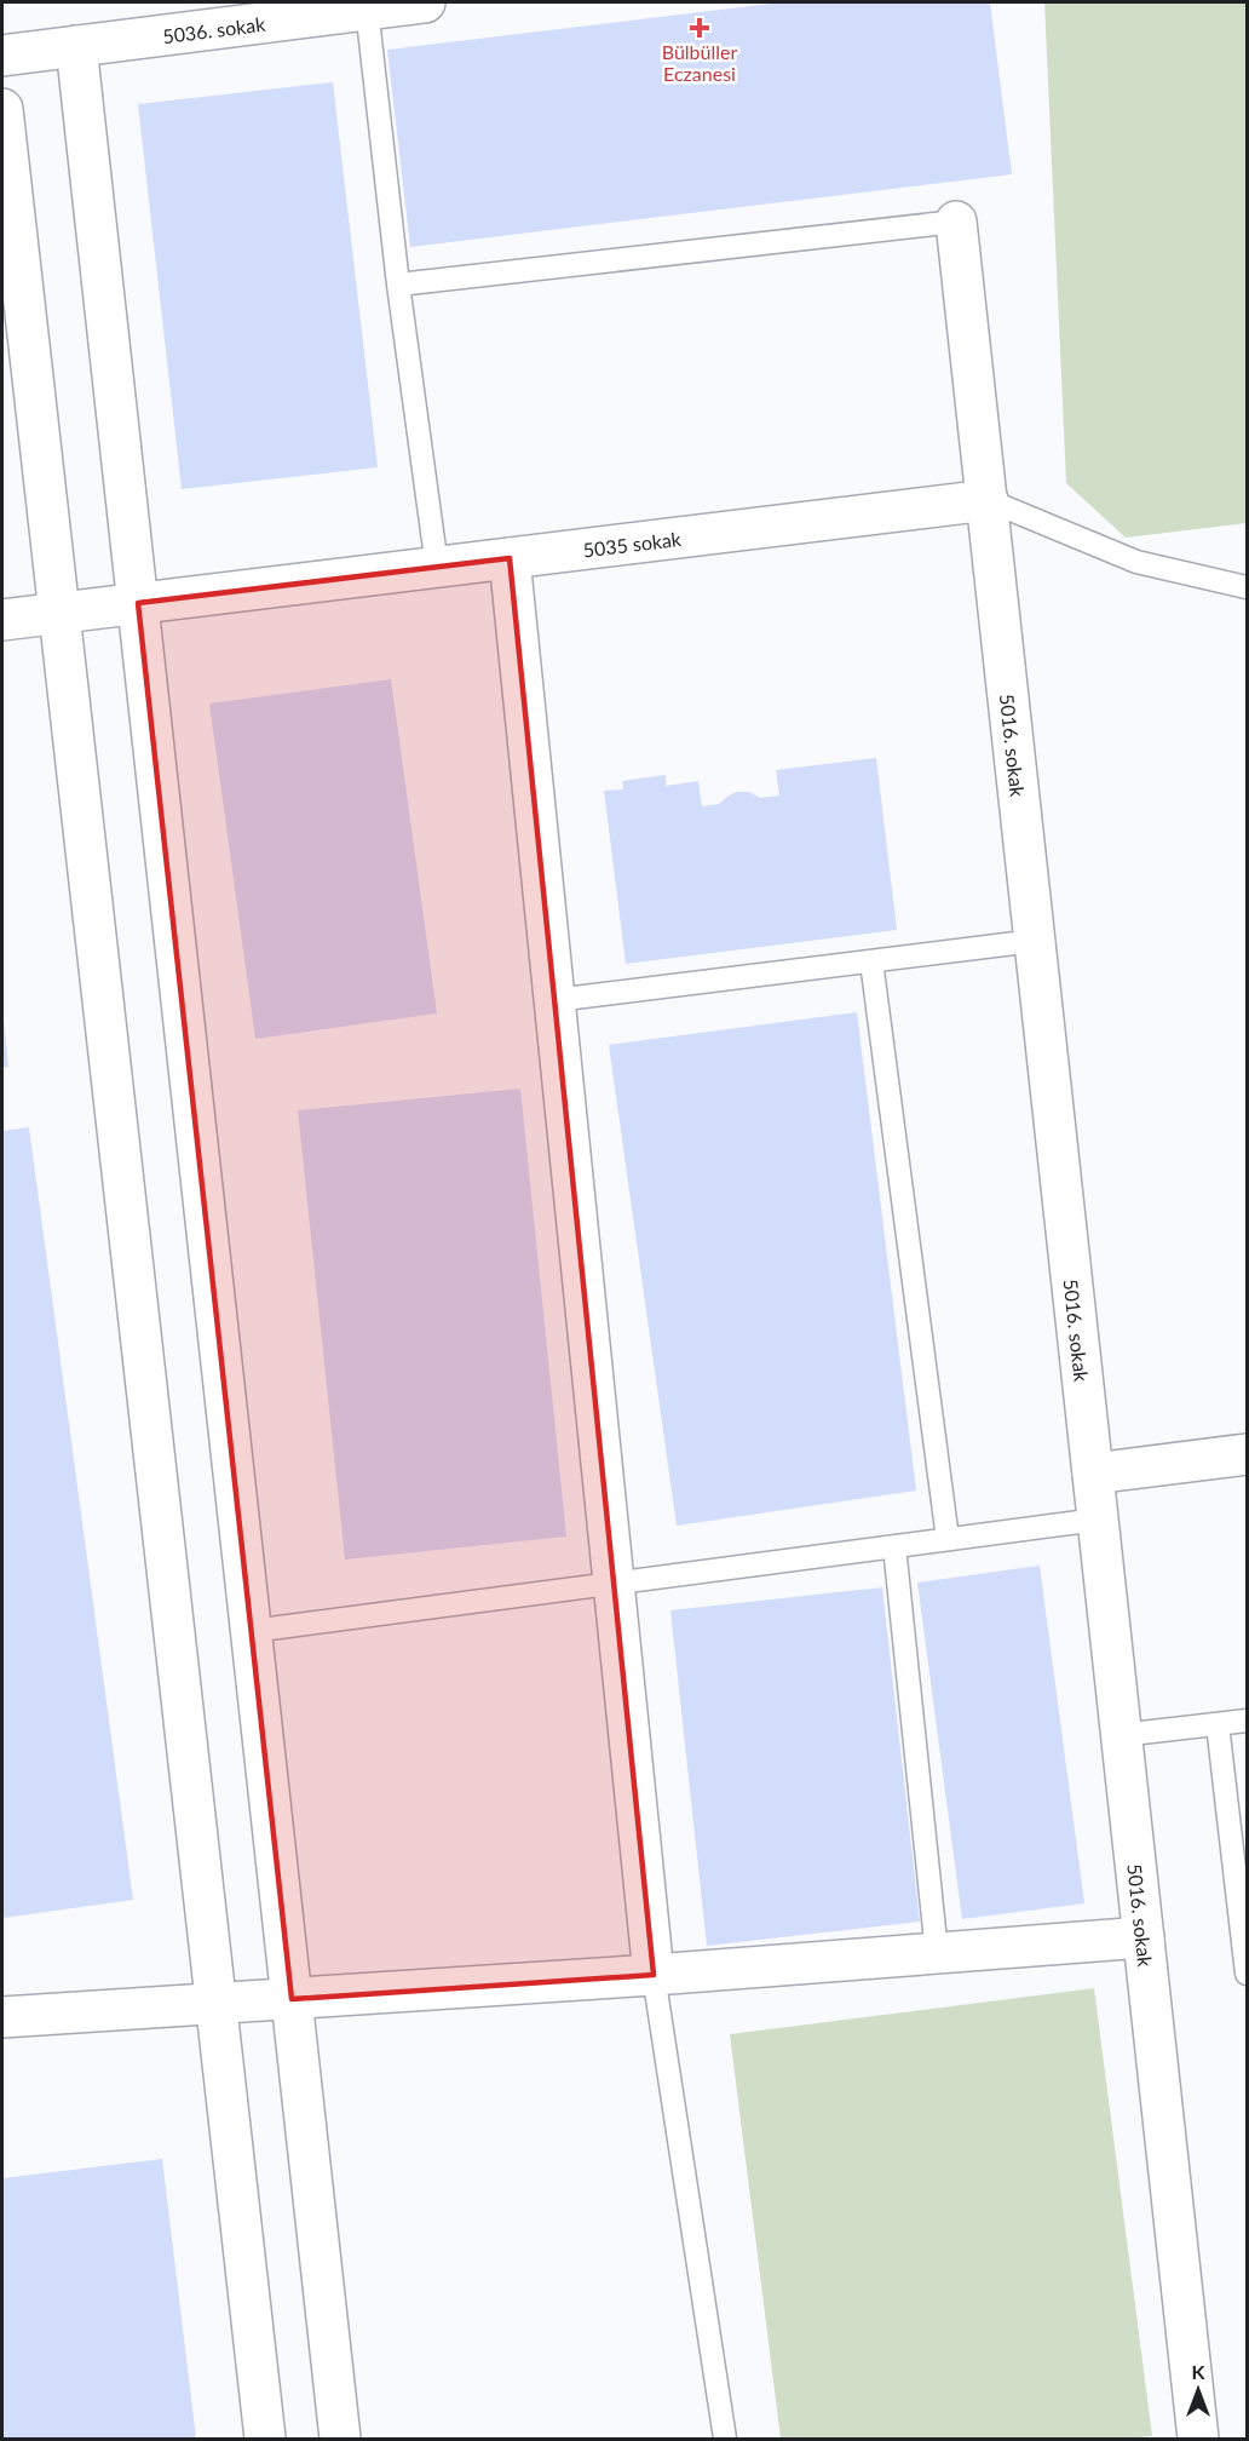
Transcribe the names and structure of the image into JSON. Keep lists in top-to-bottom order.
{
  "streets": {
    "street": ["5036. sokak", "5035 sokak", "5016. sokak"]
  },
  "crossings": [
    ["5035 sokak", "5016. sokak"]
  ],
  "places": {
    "health": ["Bülbüller Eczanesi"]
  },
  "north": "top"
}
